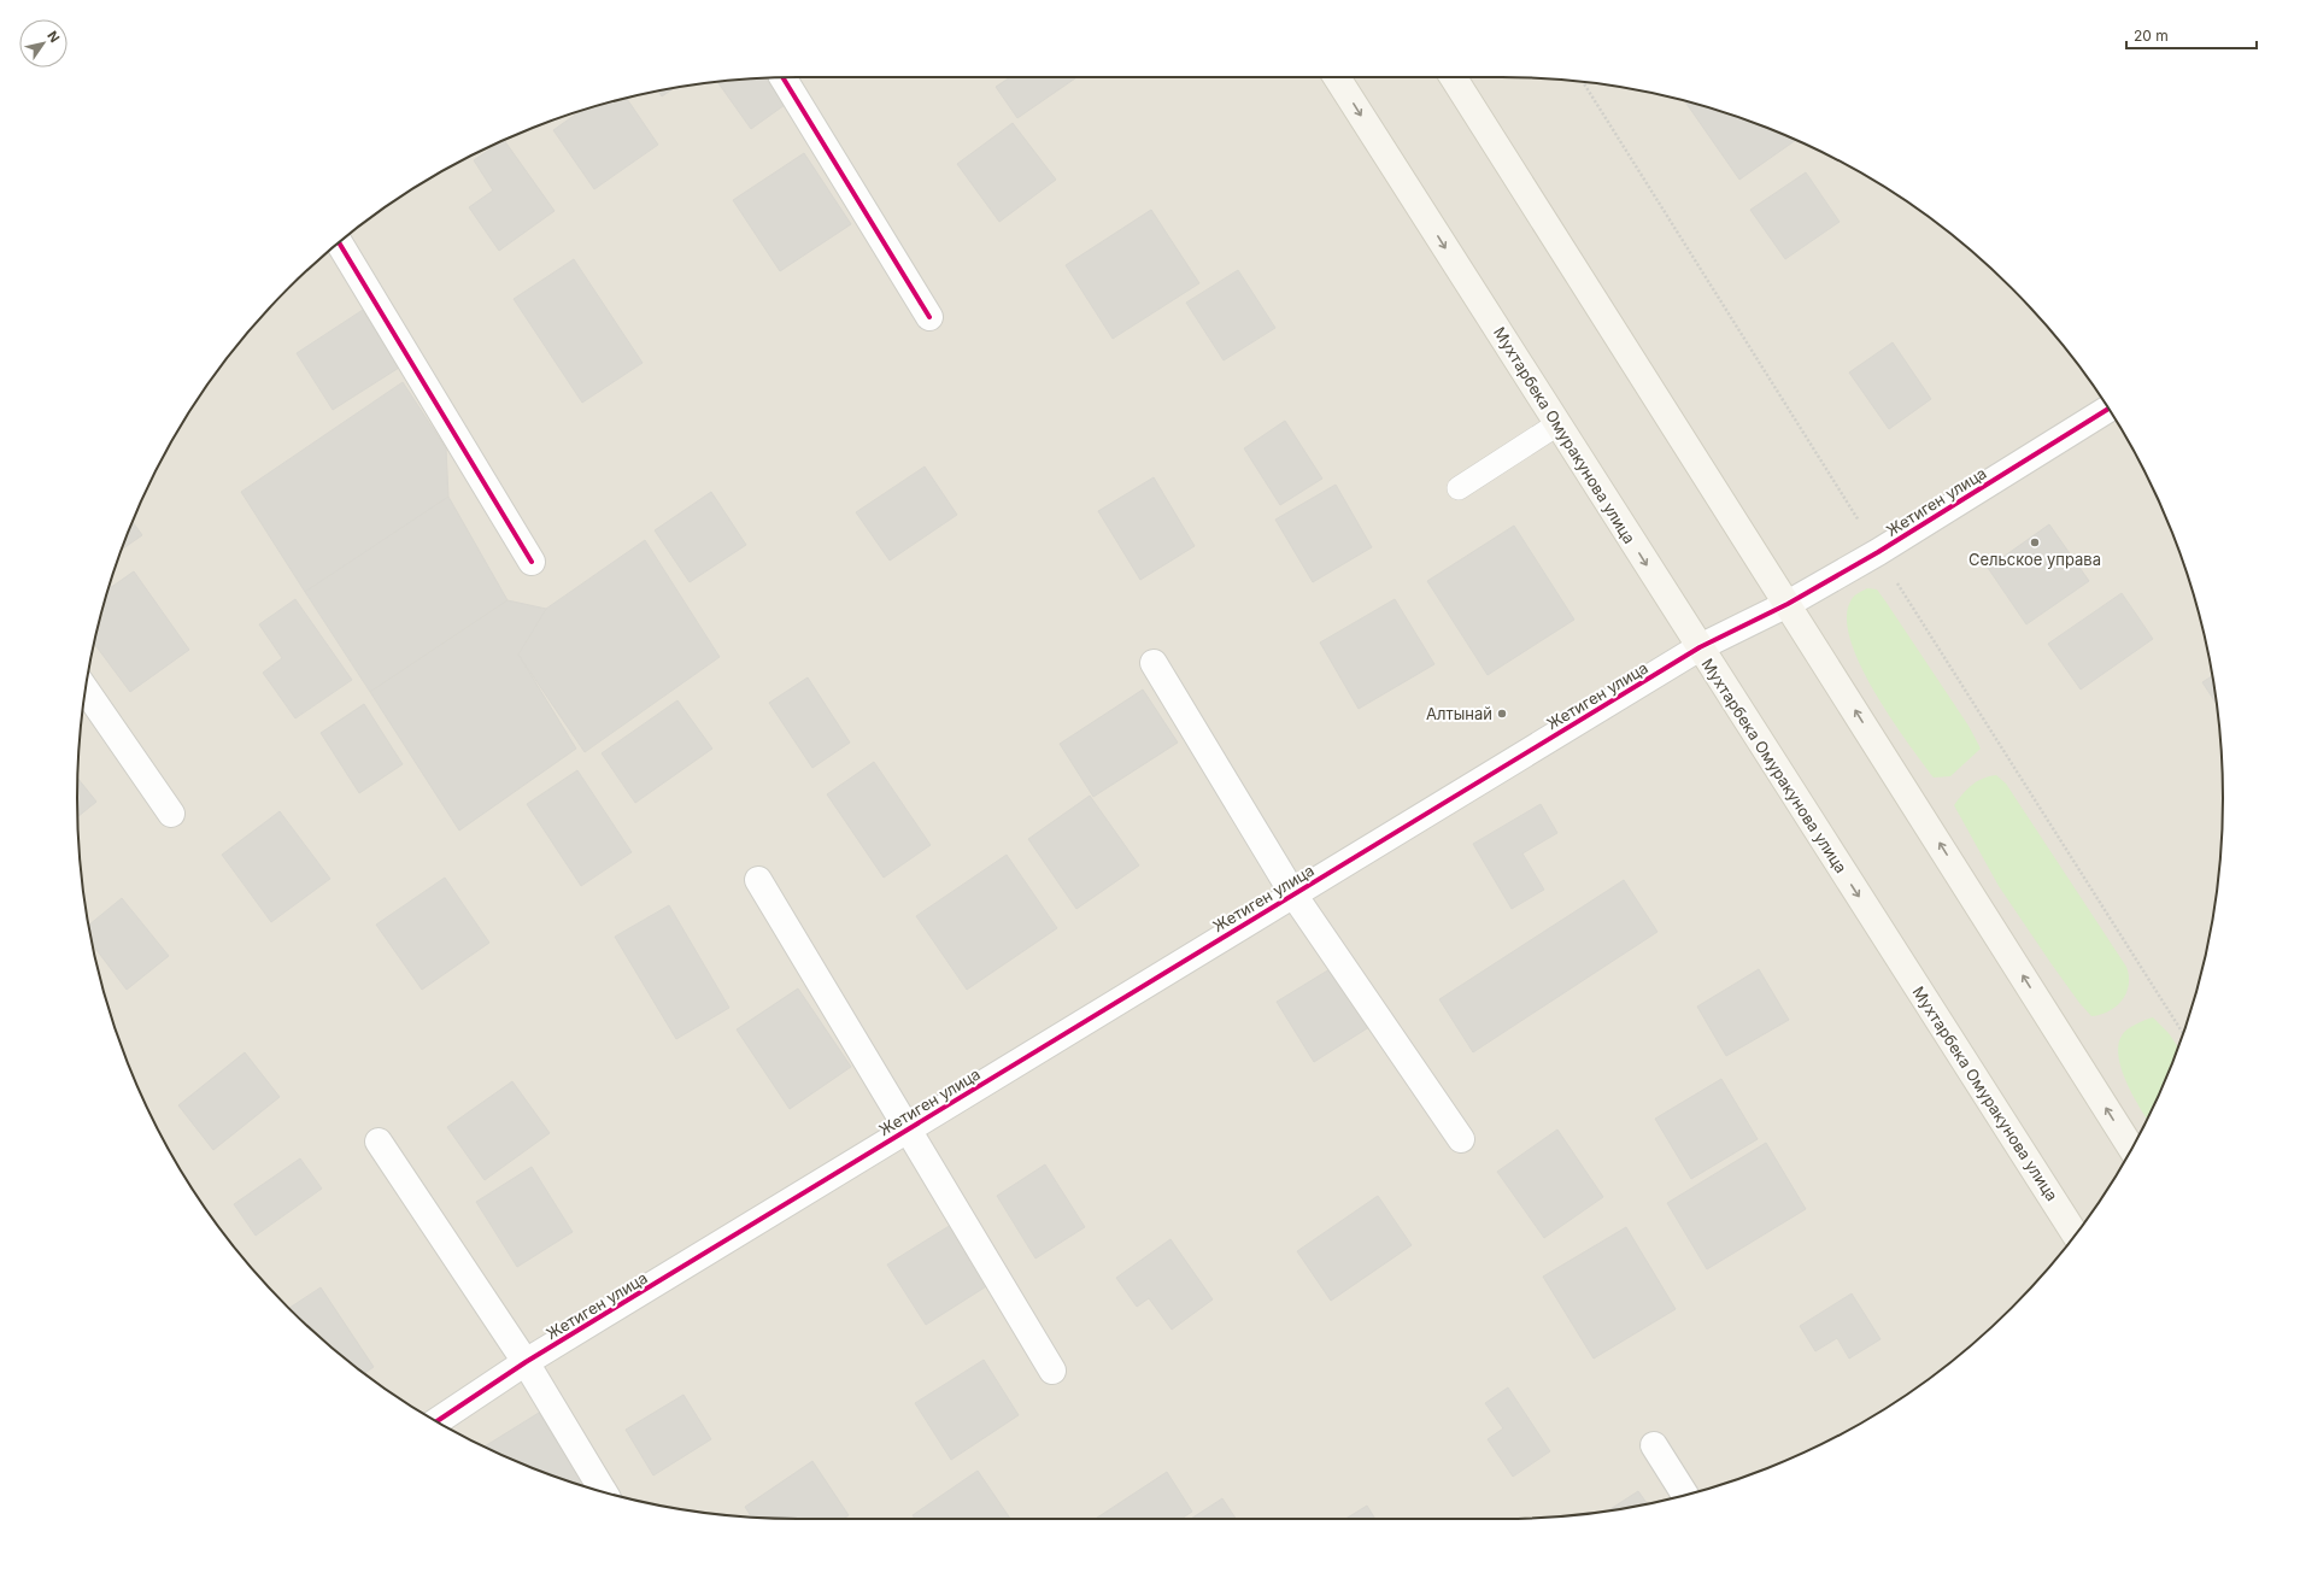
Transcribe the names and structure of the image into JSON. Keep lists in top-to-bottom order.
{
  "streets": {
    "main road": ["Мухтарбека Омуракунова улица"],
    "street": ["Жетиген улица"]
  },
  "crossings": [
    ["Мухтарбека Омуракунова улица", "Жетиген улица"]
  ],
  "places": ["Сельское управа", "Алтынай"],
  "scale_bar": "20 m",
  "north": "top right"
}
